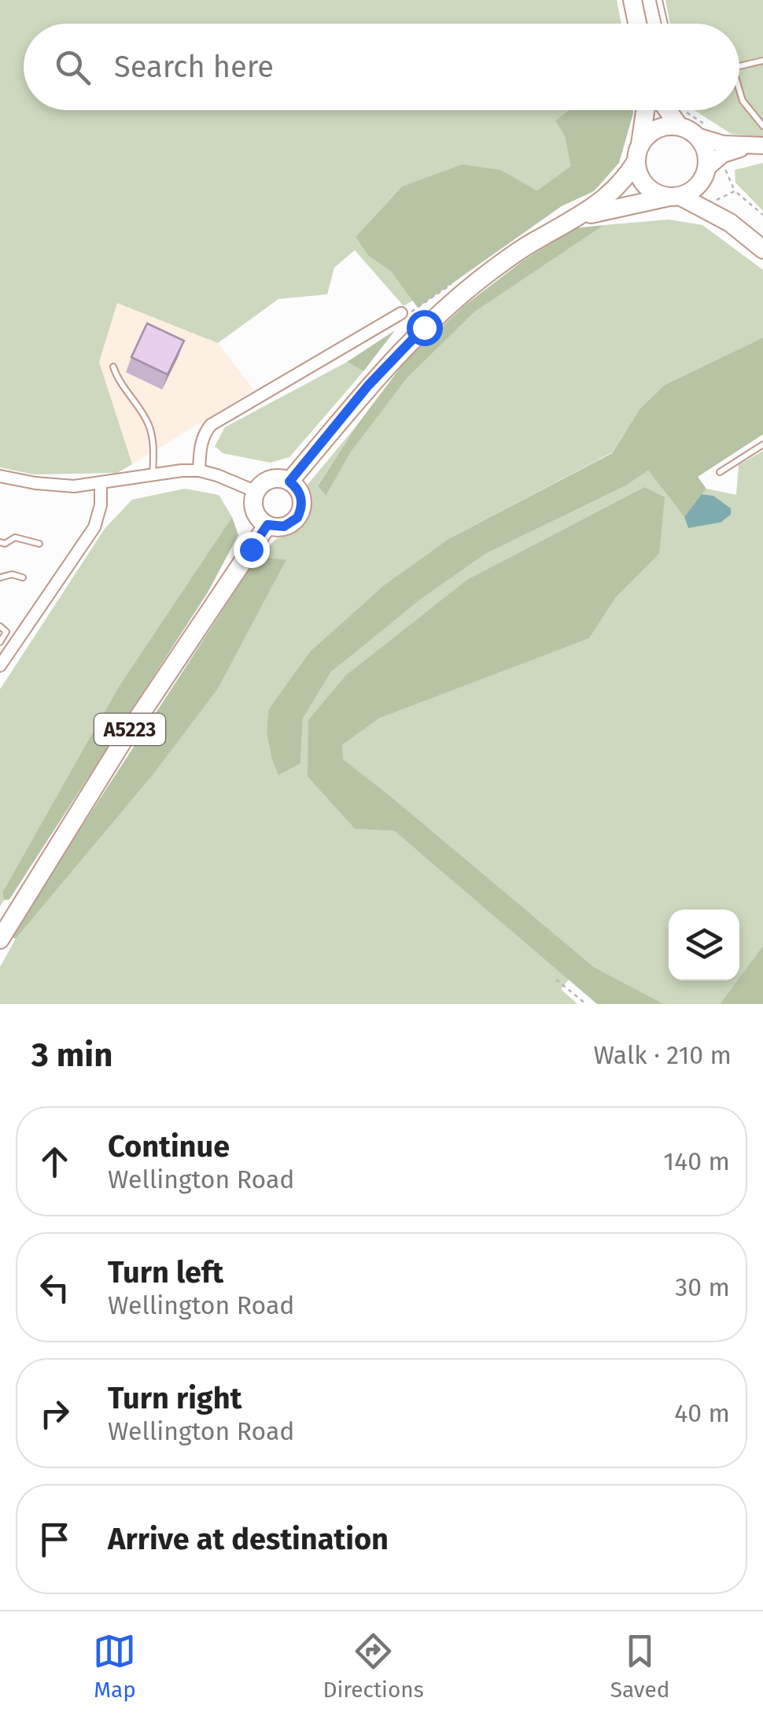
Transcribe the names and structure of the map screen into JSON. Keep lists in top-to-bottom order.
{
  "streets": {
    "main road": ["A5223"]
  },
  "page": {
    "search": "Search here",
    "heading": ["3 min", "Walk · 210 m"],
    "list": [
      ["Continue", "Wellington Road", "140 m"],
      ["Turn left", "Wellington Road", "30 m"],
      ["Turn right", "Wellington Road", "40 m"],
      "Arrive at destination"
    ],
    "nav": ["Map", "Directions", "Saved"]
  }
}
